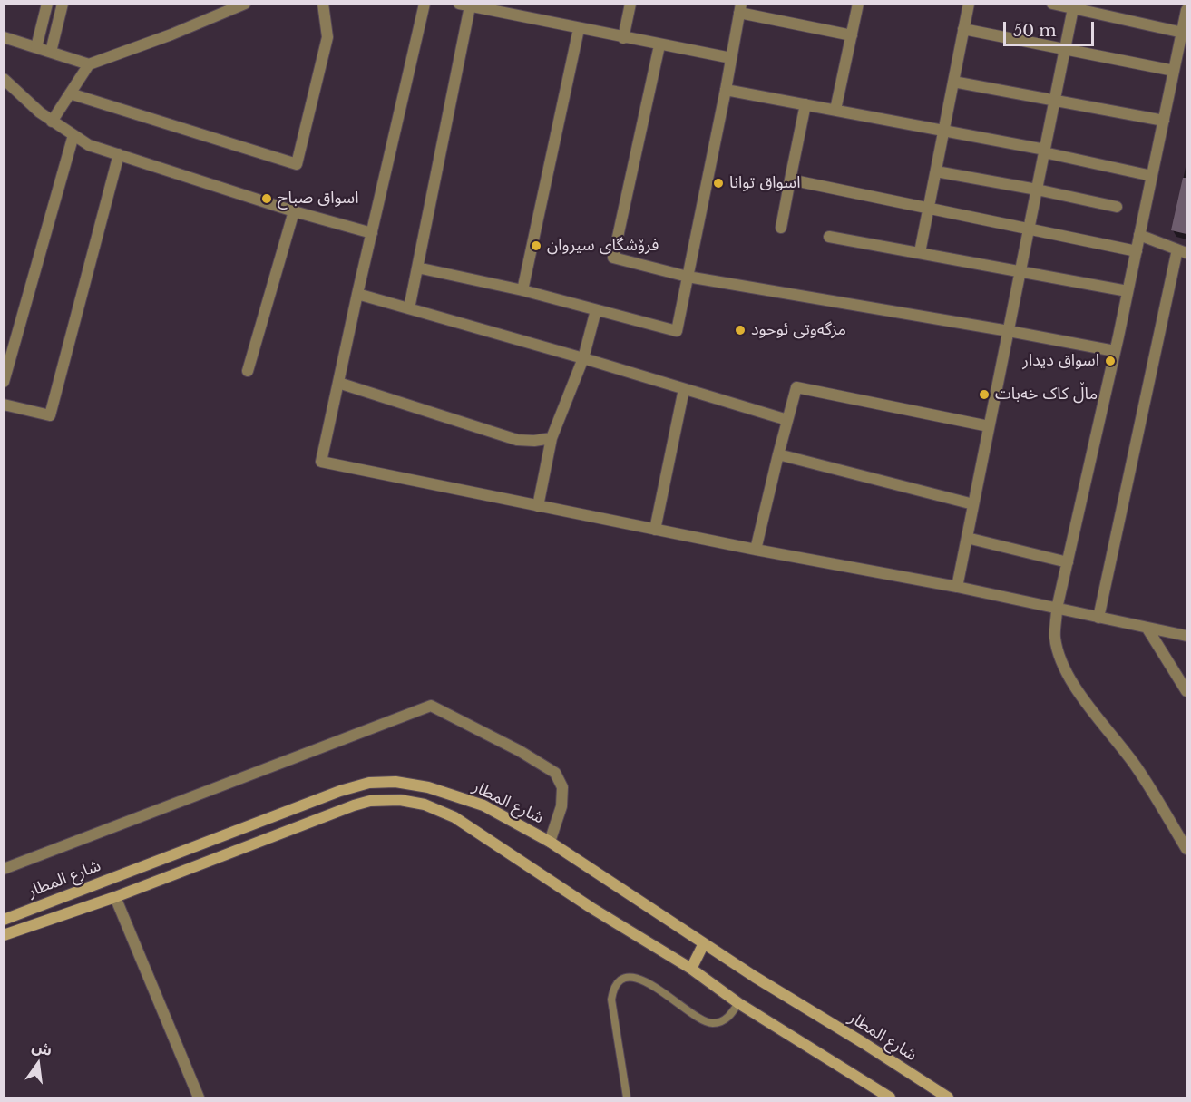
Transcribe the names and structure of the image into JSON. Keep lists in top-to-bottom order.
{
  "streets": {
    "main road": ["شارع المطار"]
  },
  "places": [
    "اسواق توانا",
    "اسواق صباح",
    "فرۆشگای سیروان",
    "مزگەوتی ئوحود",
    "اسواق ديدار",
    "ماڵ کاک خەبات"
  ],
  "scale_bar": "50 m",
  "north": "top"
}
